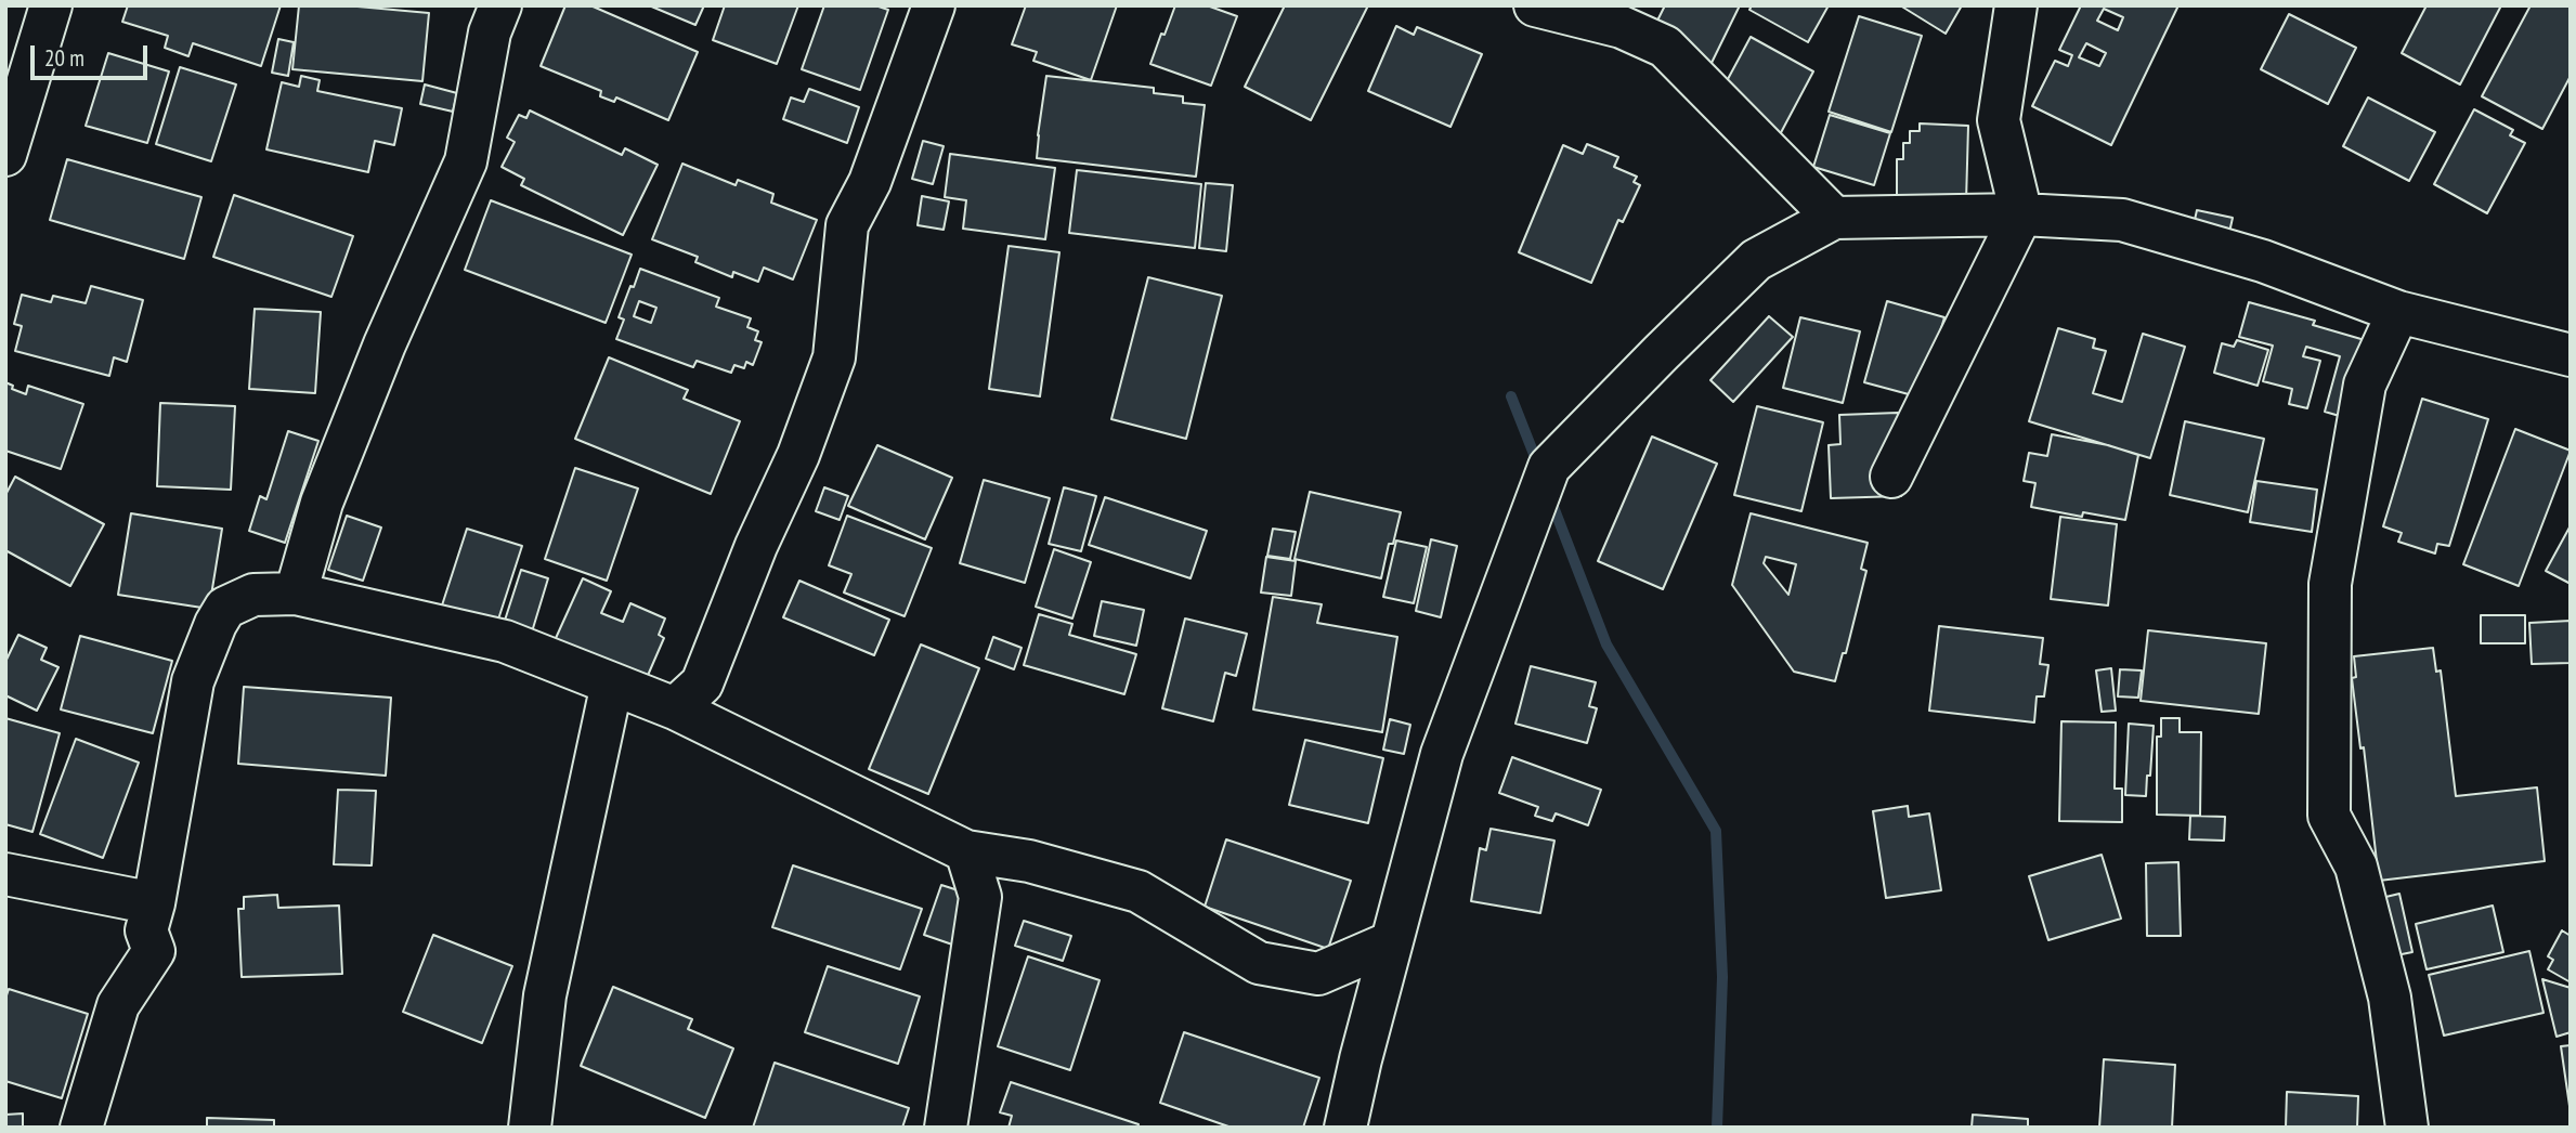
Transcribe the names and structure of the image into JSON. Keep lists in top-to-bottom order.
{
  "scale_bar": "20 m"
}
